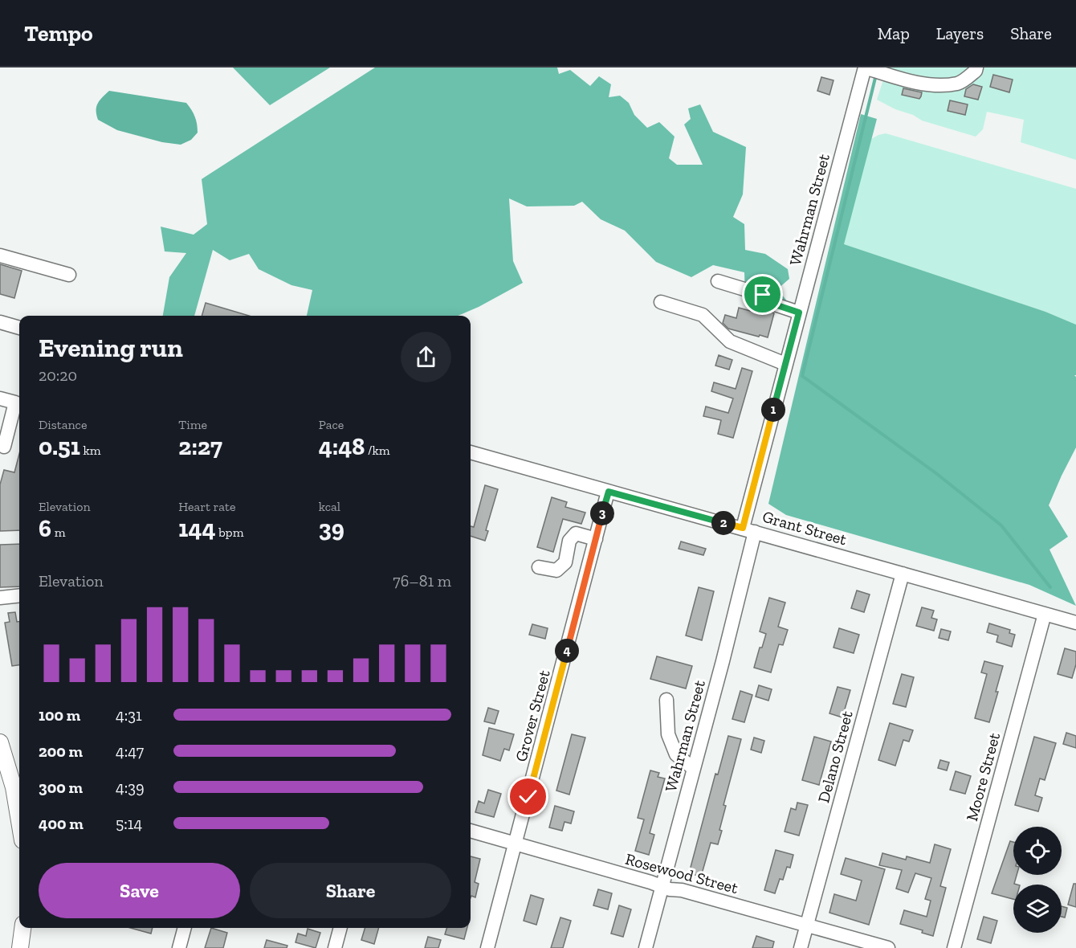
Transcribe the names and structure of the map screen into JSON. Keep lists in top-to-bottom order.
{
  "streets": {
    "street": [
      "Wahrman Street",
      "Grant Street",
      "Grover Street",
      "Delano Street",
      "Moore Street",
      "Rosewood Street"
    ]
  },
  "crossings": [
    ["Wahrman Street", "Grant Street"],
    ["Wahrman Street", "Rosewood Street"],
    ["Grant Street", "Grover Street"],
    ["Grant Street", "Delano Street"],
    ["Grant Street", "Moore Street"],
    ["Grover Street", "Rosewood Street"],
    ["Delano Street", "Rosewood Street"]
  ],
  "page": {
    "header": "Tempo",
    "nav": ["Map", "Layers", "Share"],
    "heading": ["Evening run", "20:20"],
    "pins": [
      "1",
      "3",
      "2",
      "4"
    ],
    "stats": [
      ["Distance", "0.51 km"],
      ["Time", "2:27"],
      ["Pace", "4:48 /km"],
      ["Elevation", "6 m"],
      ["Heart rate", "144 bpm"],
      ["kcal", "39"]
    ],
    "chart": ["Elevation", "76–81 m"],
    "list": [
      {
        "name": "100 m",
        "note": "4:31"
      },
      {
        "name": "200 m",
        "note": "4:47"
      },
      {
        "name": "300 m",
        "note": "4:39"
      },
      {
        "name": "400 m",
        "note": "5:14"
      }
    ],
    "buttons": ["Save", "Share"]
  }
}
